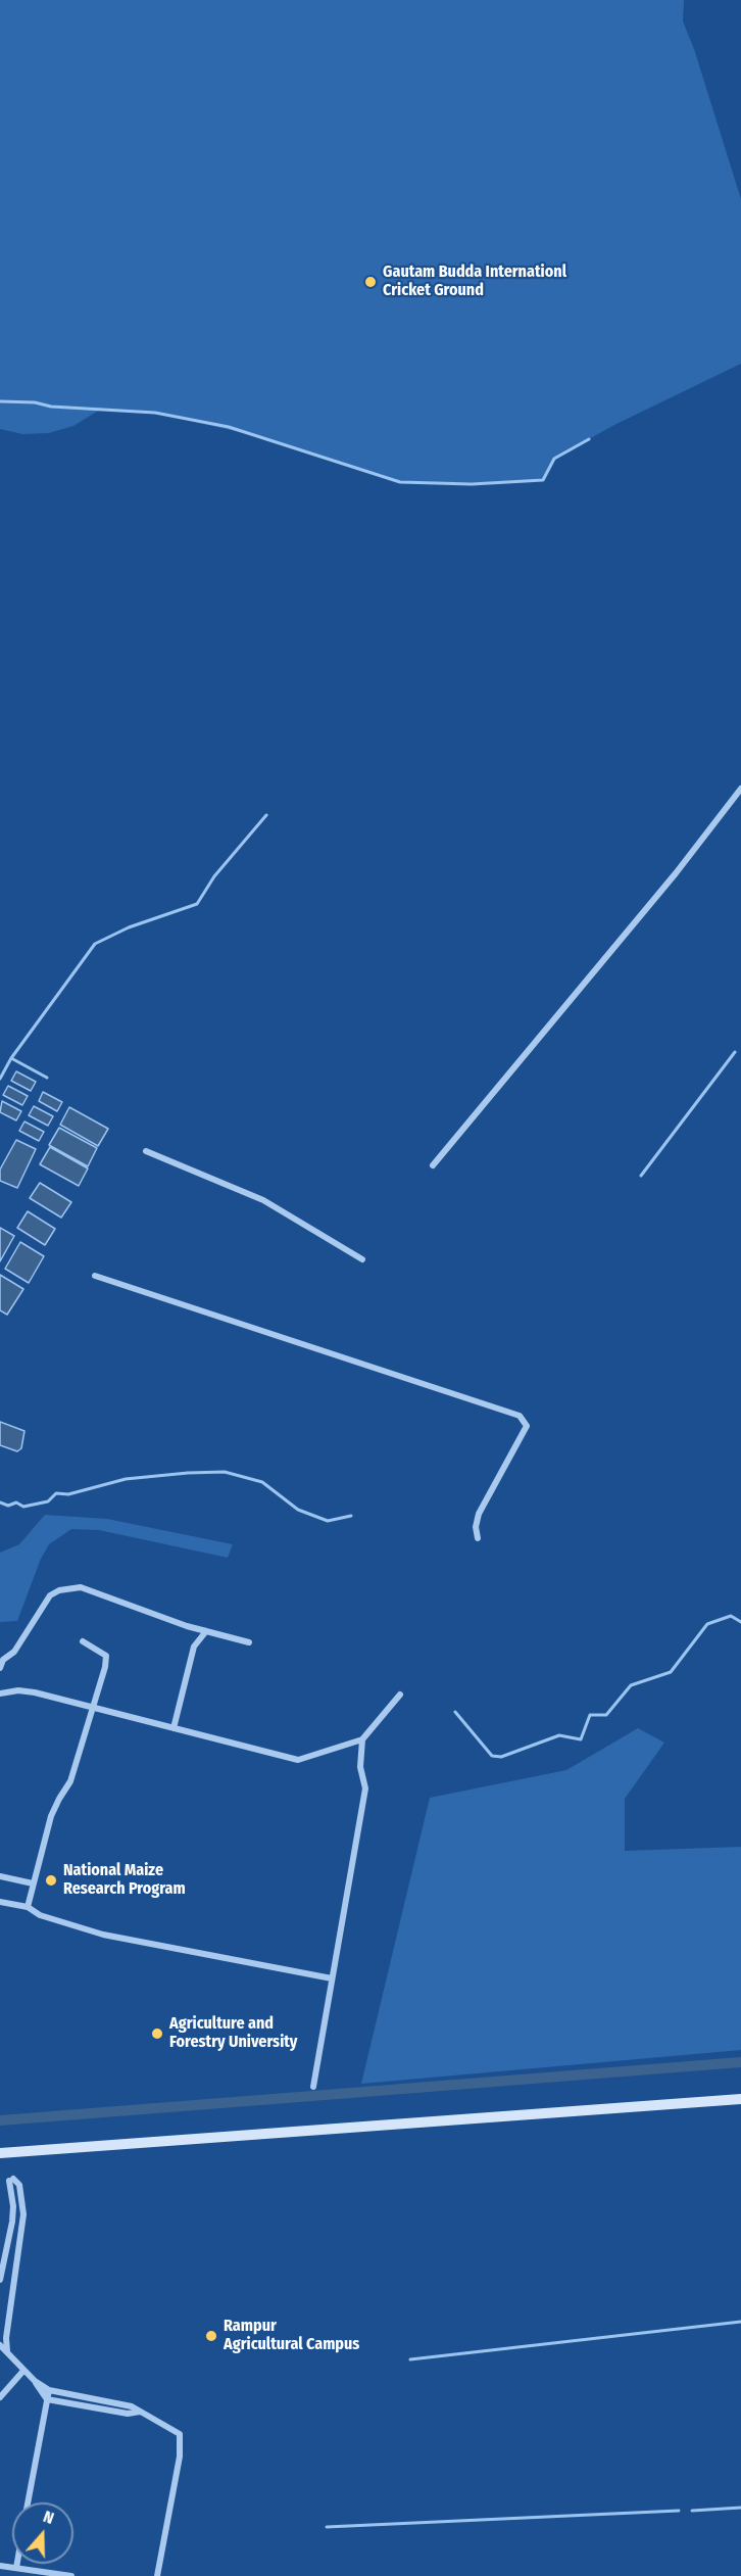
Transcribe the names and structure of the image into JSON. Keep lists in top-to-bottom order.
{
  "places": [
    "Gautam Budda Internationl Cricket Ground",
    "National Maize Research Program",
    "Agriculture and Forestry University",
    "Rampur Agricultural Campus"
  ],
  "north": "top"
}
